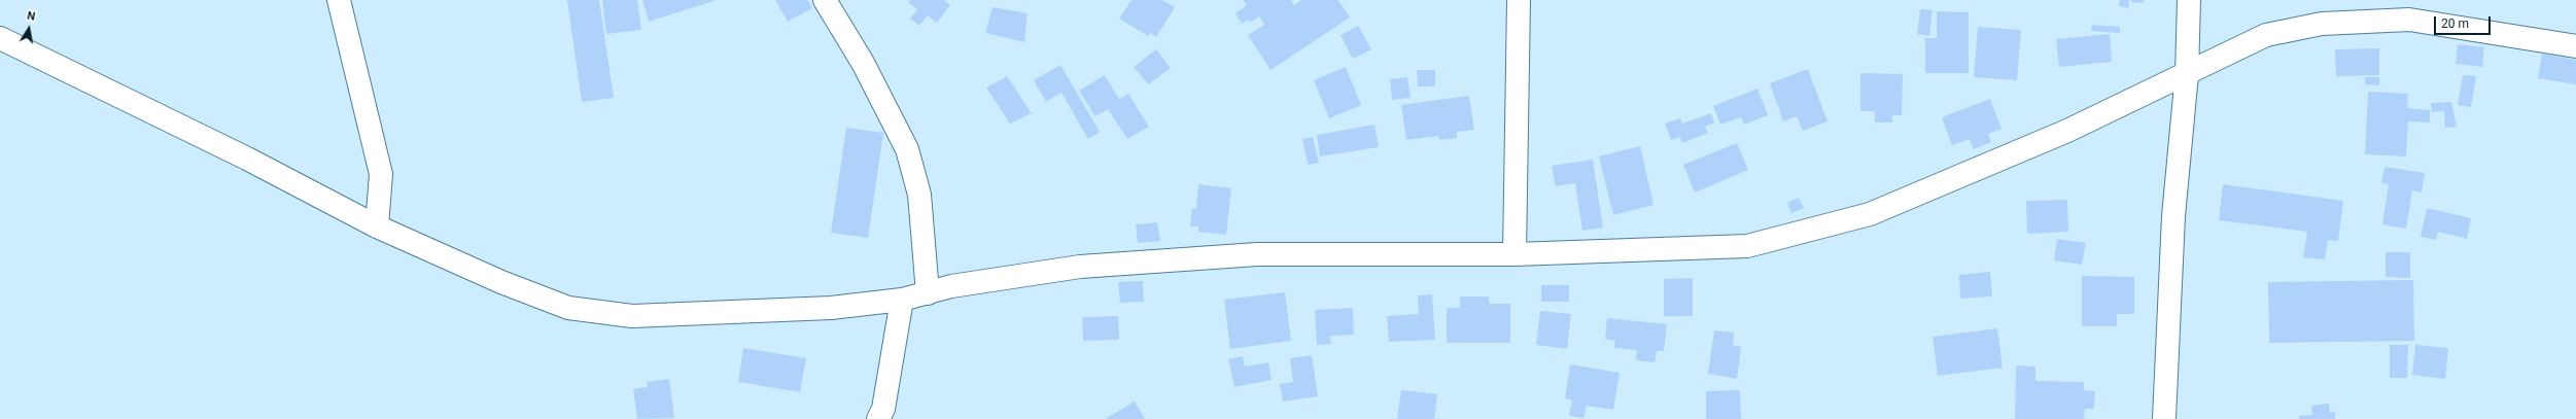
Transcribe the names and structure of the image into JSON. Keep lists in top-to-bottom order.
{
  "scale_bar": "20 m",
  "north": "top"
}
